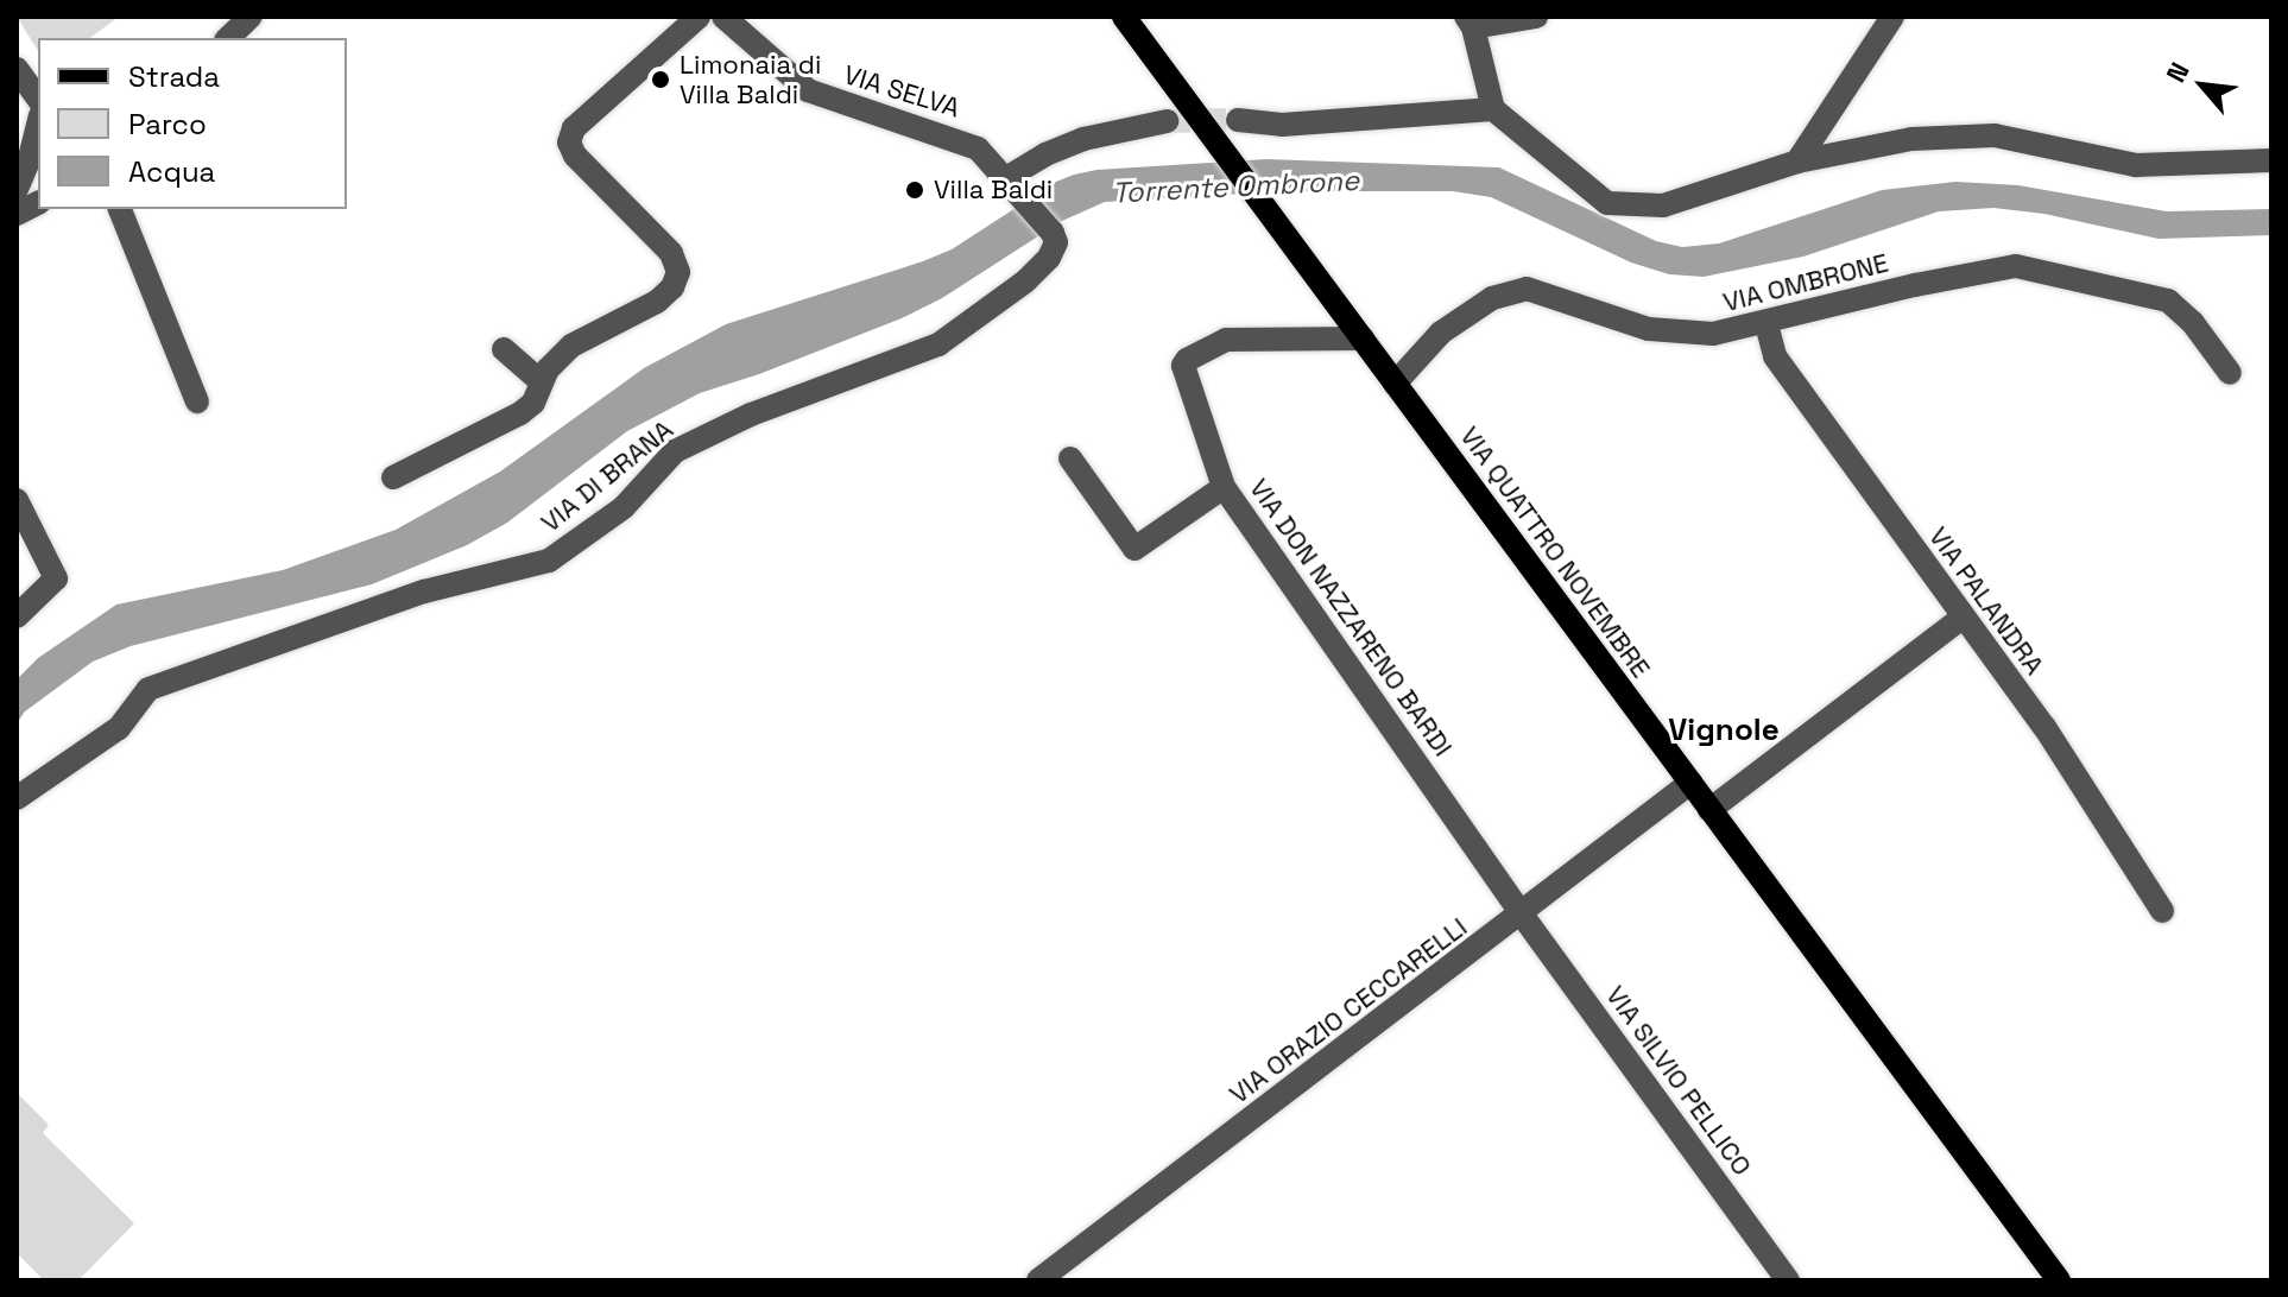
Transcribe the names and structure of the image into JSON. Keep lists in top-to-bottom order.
{
  "streets": {
    "main road": ["VIA QUATTRO NOVEMBRE"],
    "street": [
      "VIA SELVA",
      "VIA OMBRONE",
      "VIA DI BRANA",
      "VIA PALANDRA",
      "VIA DON NAZZARENO BARDI",
      "VIA ORAZIO CECCARELLI",
      "VIA SILVIO PELLICO"
    ]
  },
  "crossings": [
    ["VIA SELVA", "VIA DI BRANA"],
    ["VIA OMBRONE", "VIA QUATTRO NOVEMBRE"],
    ["VIA OMBRONE", "VIA PALANDRA"],
    ["VIA QUATTRO NOVEMBRE", "VIA ORAZIO CECCARELLI"],
    ["VIA DON NAZZARENO BARDI", "VIA ORAZIO CECCARELLI"],
    ["VIA DON NAZZARENO BARDI", "VIA SILVIO PELLICO"],
    ["VIA ORAZIO CECCARELLI", "VIA SILVIO PELLICO"]
  ],
  "districts": ["Vignole"],
  "water": ["Torrente Ombrone"],
  "places": ["Limonaia di Villa Baldi", "Villa Baldi"],
  "legend": ["Strada", "Parco", "Acqua"],
  "north": "top left"
}
